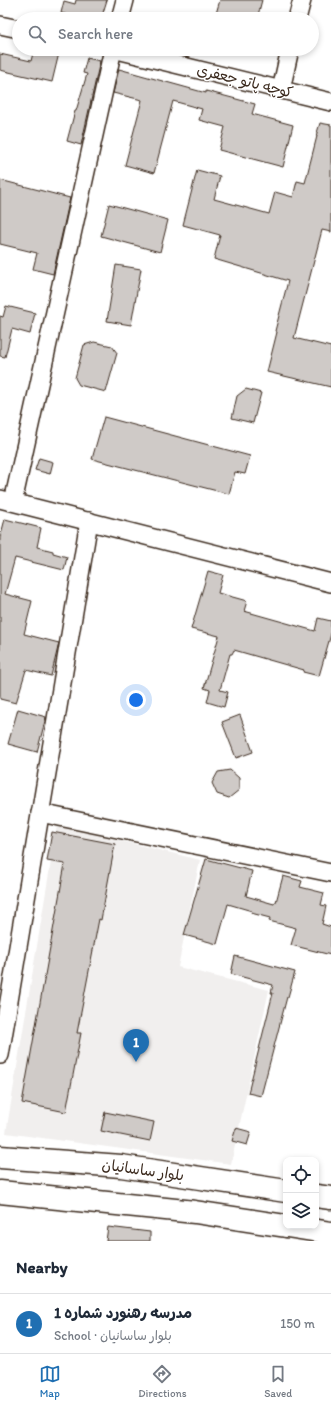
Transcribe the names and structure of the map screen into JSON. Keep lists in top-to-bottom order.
{
  "streets": {
    "highway": ["بلوار ساسانیان"],
    "street": ["کوچه پاتو جعفری"]
  },
  "page": {
    "search": "Search here",
    "pins": "1",
    "heading": "Nearby",
    "list": [
      {
        "mark": "1",
        "name": "مدرسه رهنورد شماره 1",
        "note": "School · بلوار ساسانیان",
        "value": "150 m"
      }
    ],
    "nav": ["Map", "Directions", "Saved"]
  }
}
